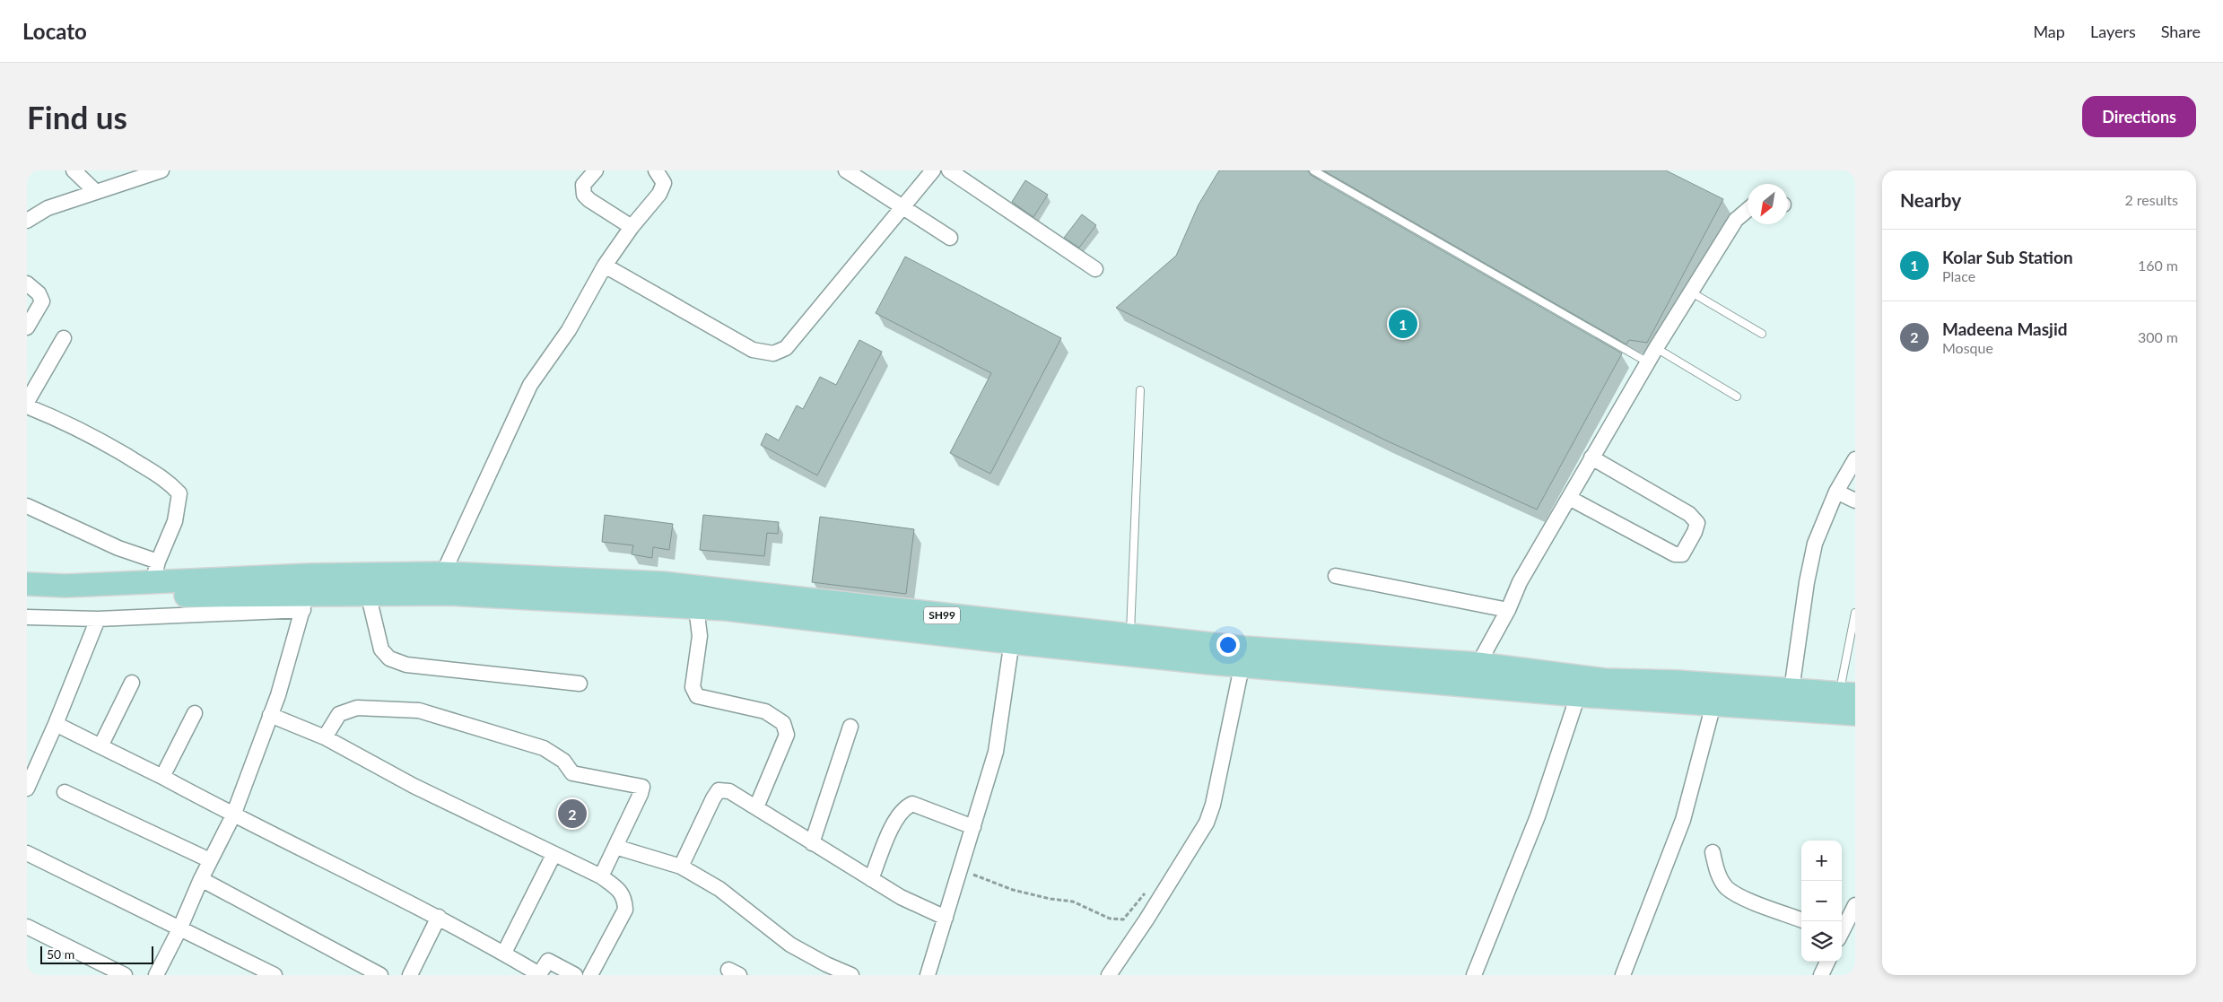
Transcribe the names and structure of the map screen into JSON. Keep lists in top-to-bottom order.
{
  "streets": {
    "main road": ["SH99"]
  },
  "scale_bar": "50 m",
  "north": "bottom left",
  "page": {
    "header": "Locato",
    "nav": ["Map", "Layers", "Share"],
    "buttons": "Directions",
    "title": "Find us",
    "heading": ["Nearby", "2 results"],
    "list": [
      {
        "mark": "1",
        "name": "Kolar Sub Station",
        "note": "Place",
        "value": "160 m"
      },
      {
        "mark": "2",
        "name": "Madeena Masjid",
        "note": "Mosque",
        "value": "300 m"
      }
    ],
    "pins": ["1", "2"],
    "map_buttons": ["+", "−"],
    "scale": "50 m"
  }
}
